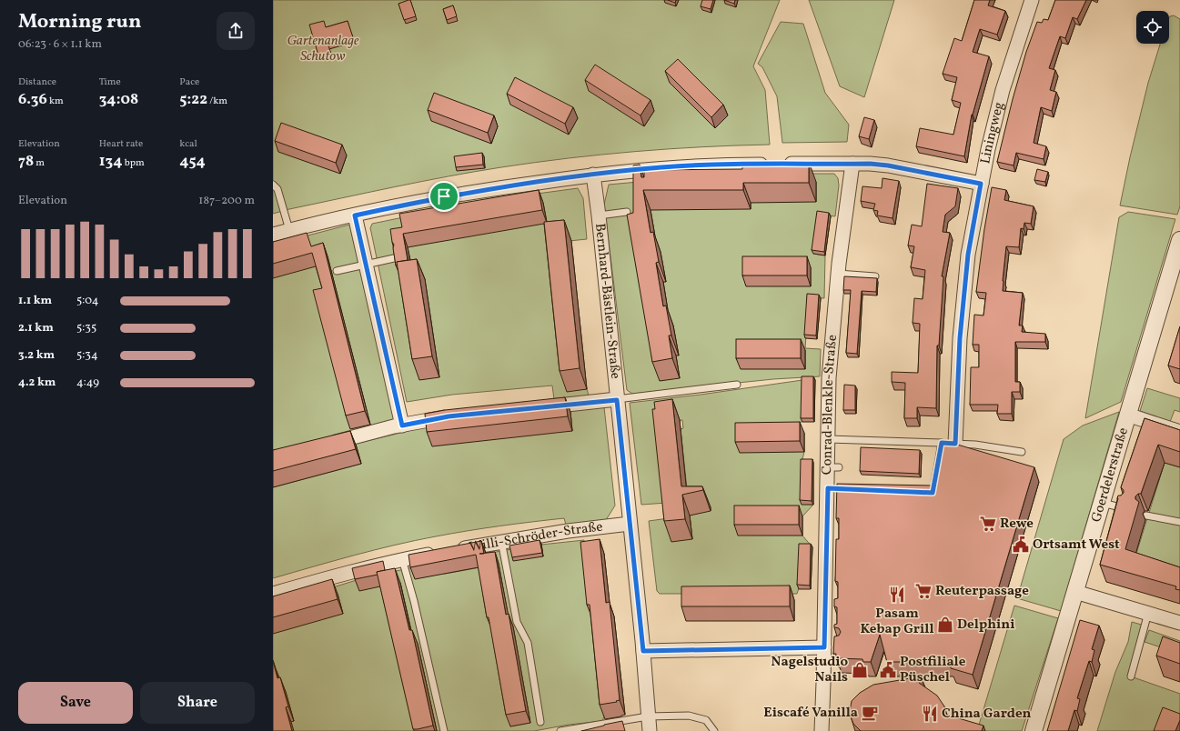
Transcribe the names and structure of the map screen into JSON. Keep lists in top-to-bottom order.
{
  "streets": {
    "street": [
      "Liningweg",
      "Bernhard-Bästlein-Straße",
      "Conrad-Blenkle-Straße",
      "Goerdelerstraße",
      "Willi-Schröder-Straße"
    ]
  },
  "crossings": [
    ["Bernhard-Bästlein-Straße", "Willi-Schröder-Straße"]
  ],
  "parks": ["Gartenanlage Schutow"],
  "places": {
    "supermarket": ["Rewe", "Reuterpassage"],
    "public building": ["Ortsamt West", "Postfiliale Püschel"],
    "restaurant": ["Pasam Kebap Grill", "China Garden"],
    "shop": ["Delphini", "Nagelstudio Nails"],
    "cafe": ["Eiscafé Vanilla"]
  },
  "page": {
    "heading": ["Morning run", "06:23 · 6 × 1.1 km"],
    "stats": [
      ["Distance", "6.36 km"],
      ["Time", "34:08"],
      ["Pace", "5:22 /km"],
      ["Elevation", "78 m"],
      ["Heart rate", "134 bpm"],
      ["kcal", "454"]
    ],
    "chart": ["Elevation", "187–200 m"],
    "list": [
      {
        "name": "1.1 km",
        "note": "5:04"
      },
      {
        "name": "2.1 km",
        "note": "5:35"
      },
      {
        "name": "3.2 km",
        "note": "5:34"
      },
      {
        "name": "4.2 km",
        "note": "4:49"
      }
    ],
    "buttons": ["Save", "Share"]
  }
}
